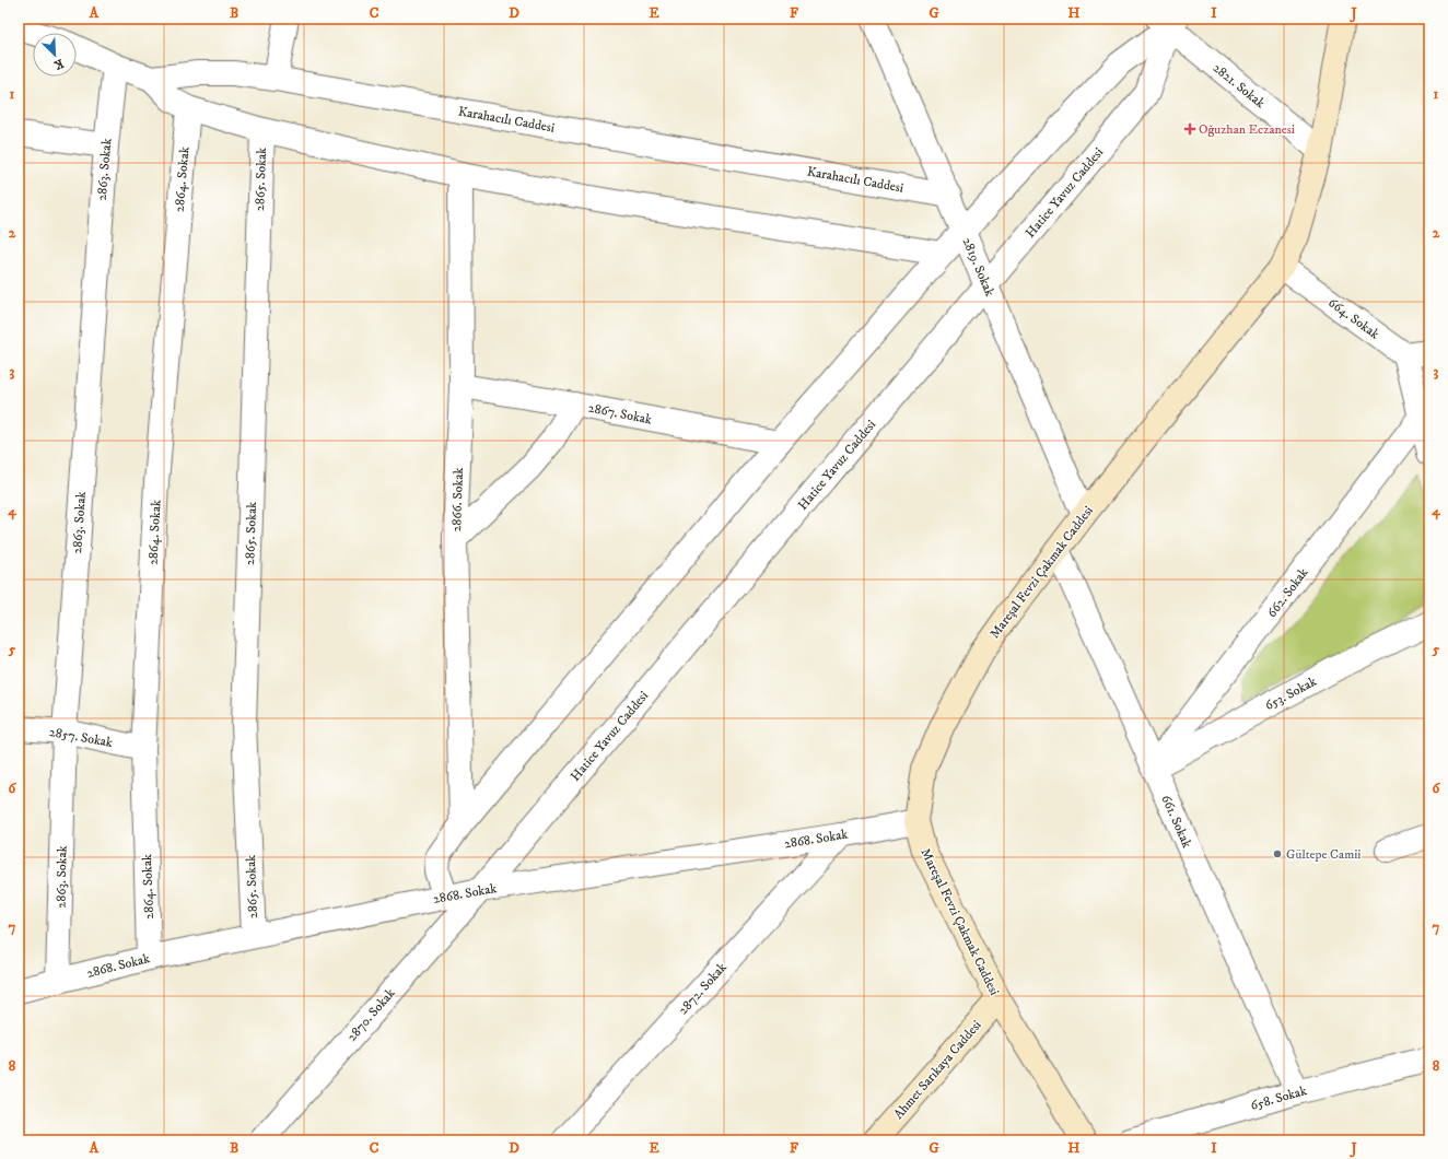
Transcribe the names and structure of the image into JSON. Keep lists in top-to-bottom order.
{
  "streets": {
    "main road": ["Mareşal Fevzi Çakmak Caddesi", "Ahmet Sarıkaya Caddesi"],
    "street": [
      "2821. Sokak",
      "Karahacılı Caddesi",
      "2863. Sokak",
      "2864. Sokak",
      "2865. Sokak",
      "Hatice Yavuz Caddesi",
      "2819. Sokak",
      "664. Sokak",
      "2867. Sokak",
      "2866. Sokak",
      "662. Sokak",
      "653. Sokak",
      "2857. Sokak",
      "661. Sokak",
      "2868. Sokak",
      "2872. Sokak",
      "2870. Sokak",
      "658. Sokak"
    ]
  },
  "crossings": [
    ["2821. Sokak", "Hatice Yavuz Caddesi"],
    ["2821. Sokak", "Mareşal Fevzi Çakmak Caddesi"],
    ["Karahacılı Caddesi", "2863. Sokak"],
    ["Karahacılı Caddesi", "2819. Sokak"],
    ["2863. Sokak", "2857. Sokak"],
    ["2863. Sokak", "2868. Sokak"],
    ["2864. Sokak", "2857. Sokak"],
    ["2864. Sokak", "2868. Sokak"],
    ["2865. Sokak", "2868. Sokak"],
    ["Hatice Yavuz Caddesi", "2819. Sokak"],
    ["Hatice Yavuz Caddesi", "2868. Sokak"],
    ["Hatice Yavuz Caddesi", "2870. Sokak"],
    ["2819. Sokak", "Mareşal Fevzi Çakmak Caddesi"],
    ["664. Sokak", "Mareşal Fevzi Çakmak Caddesi"],
    ["2867. Sokak", "2866. Sokak"],
    ["Mareşal Fevzi Çakmak Caddesi", "661. Sokak"],
    ["Mareşal Fevzi Çakmak Caddesi", "2868. Sokak"],
    ["Mareşal Fevzi Çakmak Caddesi", "Ahmet Sarıkaya Caddesi"],
    ["662. Sokak", "653. Sokak"],
    ["662. Sokak", "661. Sokak"],
    ["653. Sokak", "661. Sokak"],
    ["661. Sokak", "658. Sokak"],
    ["2868. Sokak", "2872. Sokak"],
    ["2868. Sokak", "2870. Sokak"]
  ],
  "places": {
    "health": ["Oğuzhan Eczanesi"],
    "other": ["Gültepe Camii"]
  },
  "north": "bottom right",
  "grid": {
    "columns": [
      "A",
      "B",
      "C",
      "D",
      "E",
      "F",
      "G",
      "H",
      "I",
      "J"
    ],
    "rows": [
      "1",
      "2",
      "3",
      "4",
      "5",
      "6",
      "7",
      "8"
    ]
  }
}
